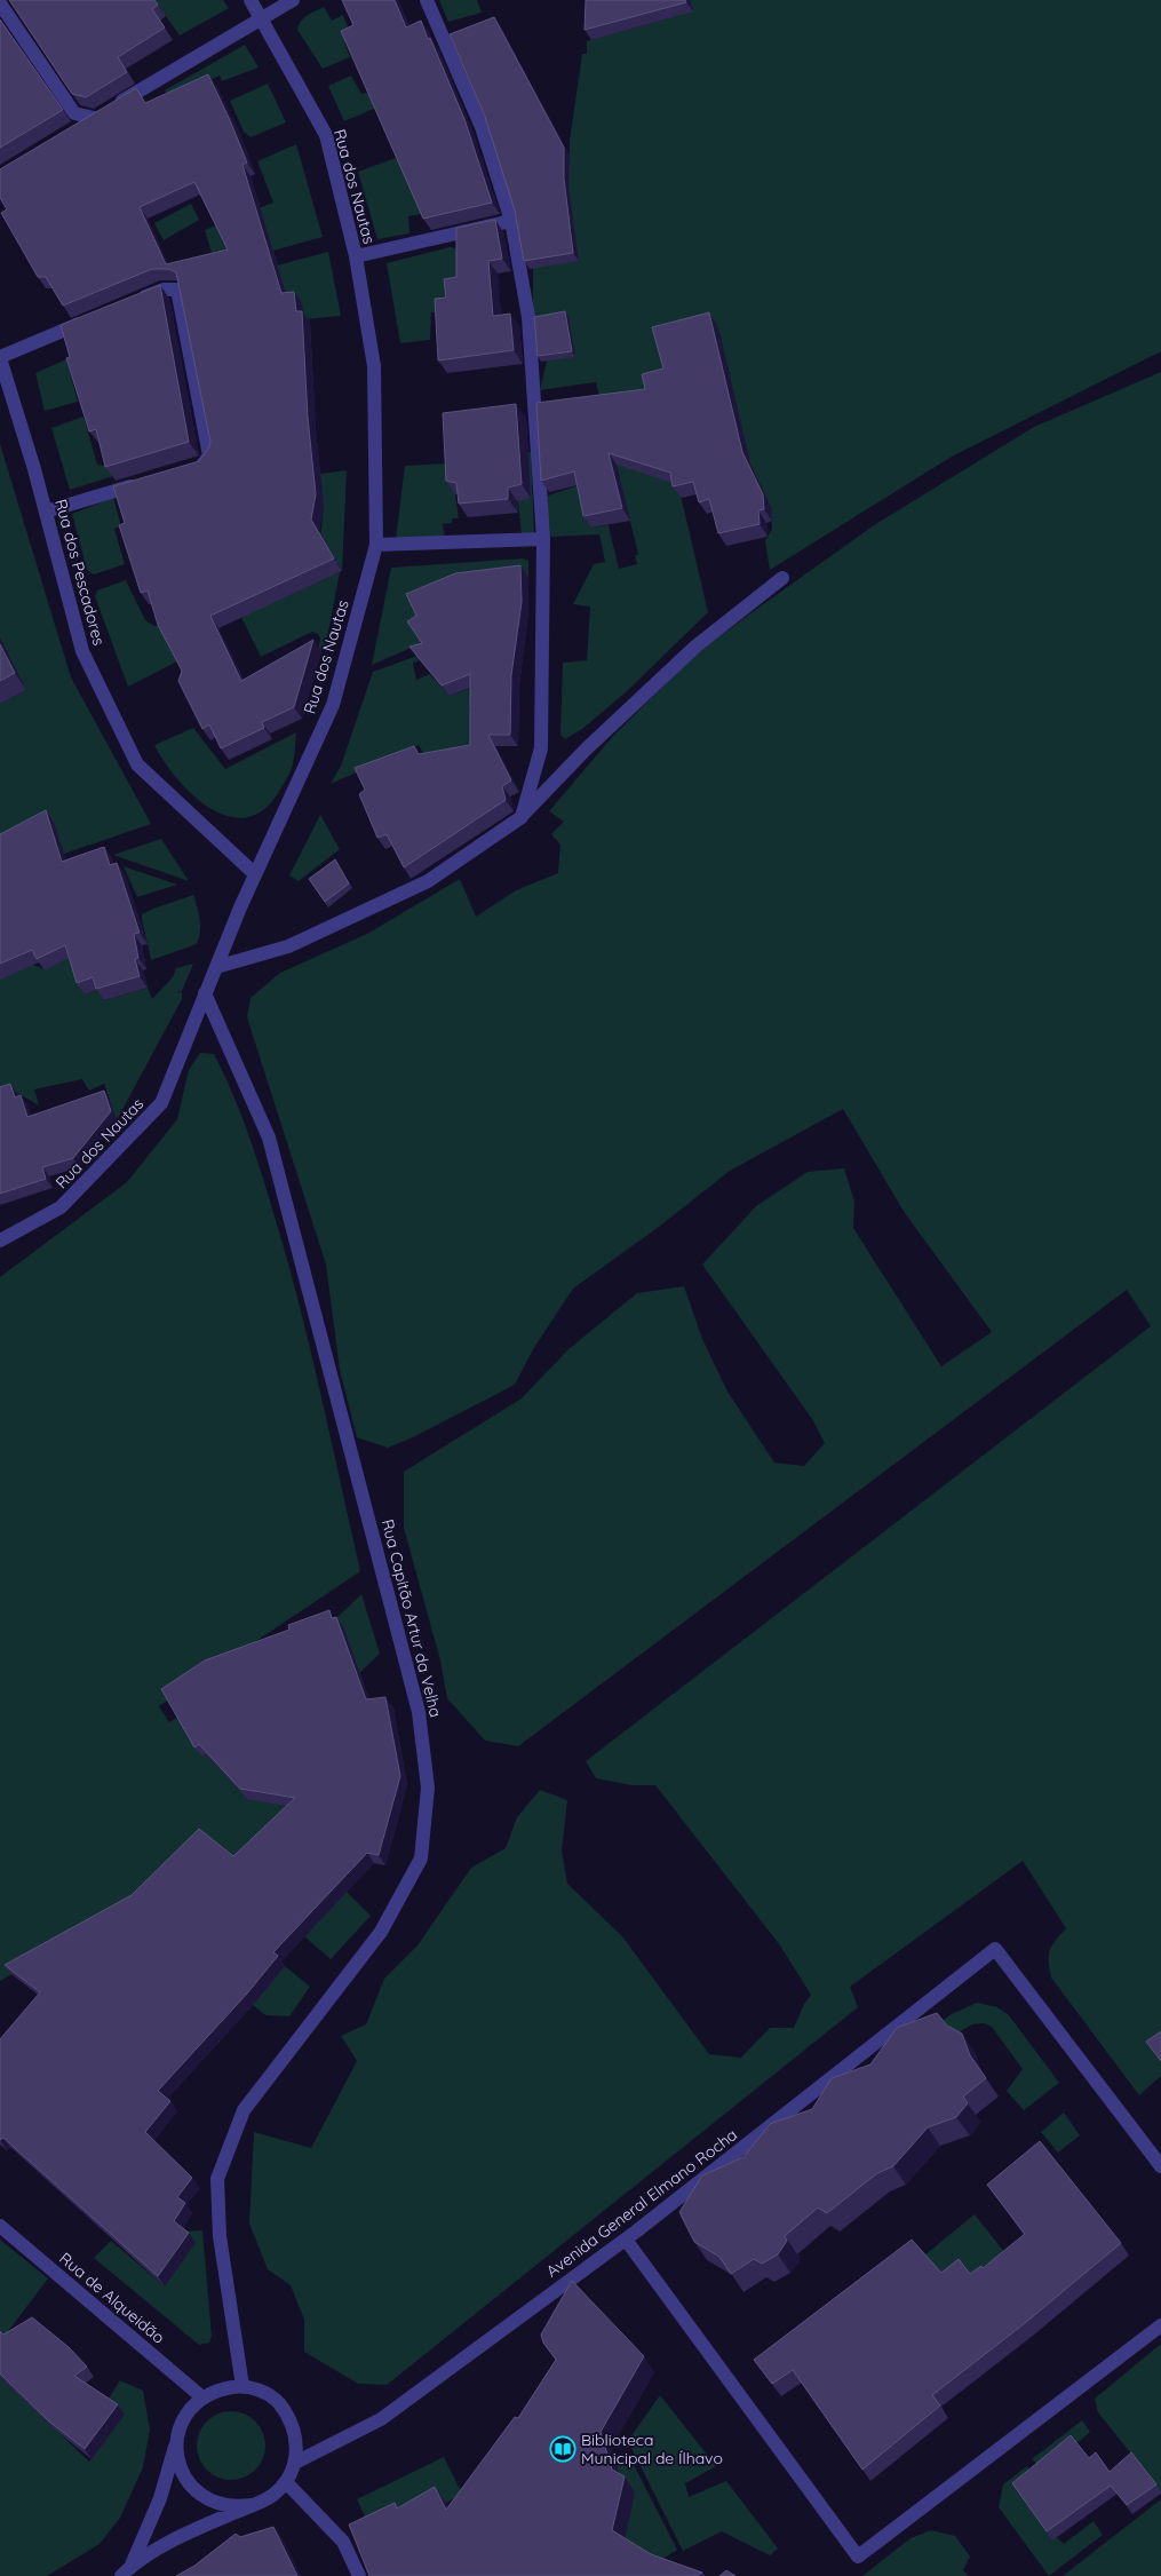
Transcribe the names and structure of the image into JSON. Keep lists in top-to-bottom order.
{
  "streets": {
    "street": [
      "Rua dos Nautas",
      "Rua dos Pescadores",
      "Rua Capitão Artur da Velha",
      "Avenida General Elmano Rocha",
      "Rua de Alqueidão"
    ]
  },
  "crossings": [
    ["Rua dos Nautas", "Rua dos Pescadores"],
    ["Rua dos Nautas", "Rua Capitão Artur da Velha"],
    ["Rua Capitão Artur da Velha", "Avenida General Elmano Rocha"],
    ["Rua Capitão Artur da Velha", "Rua de Alqueidão"],
    ["Avenida General Elmano Rocha", "Rua de Alqueidão"]
  ],
  "places": {
    "library": ["Biblioteca Municipal de Ílhavo"]
  }
}
